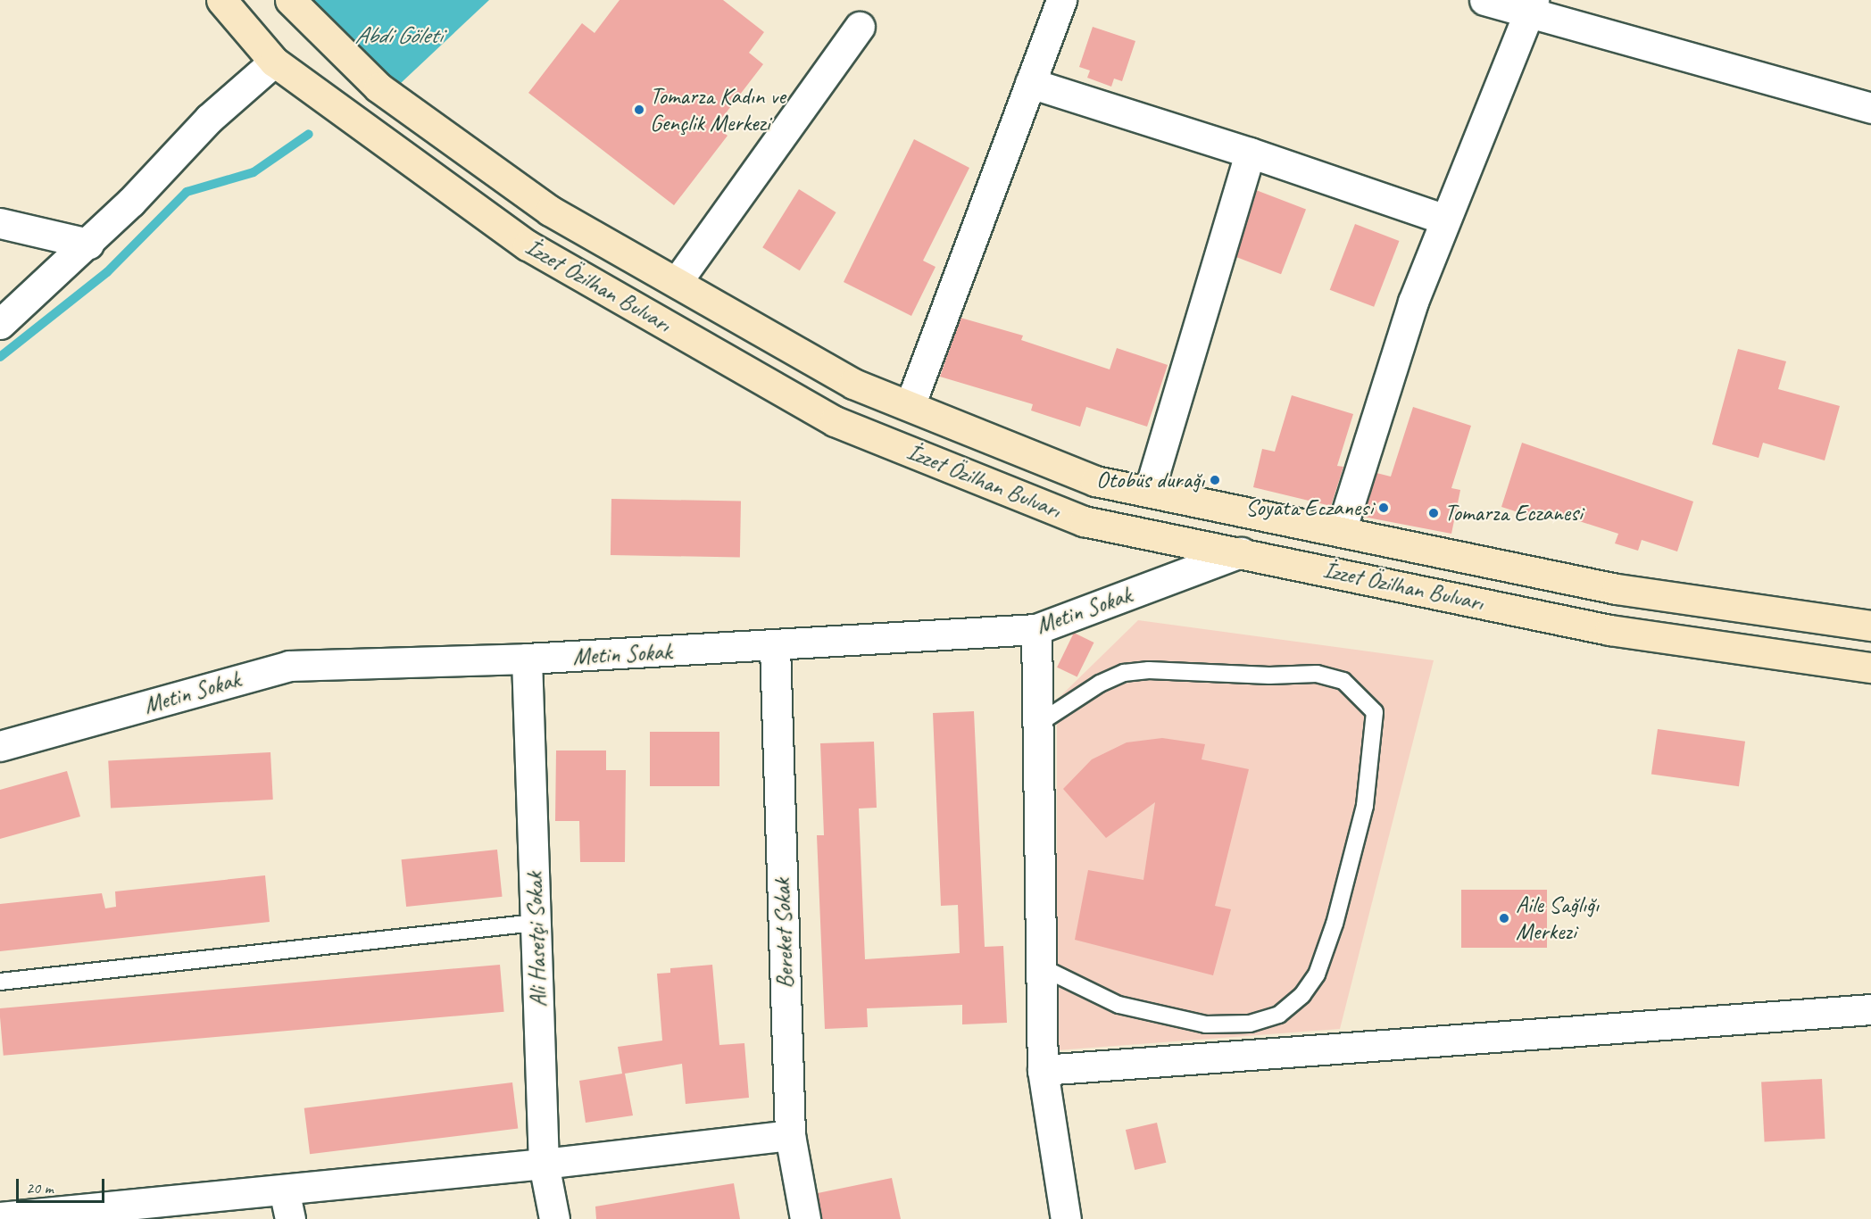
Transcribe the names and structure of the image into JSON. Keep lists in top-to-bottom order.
{
  "streets": {
    "main road": ["İzzet Özilhan Bulvarı"],
    "street": ["Metin Sokak", "Bereket Sokak", "Ali Hasetçi Sokak"]
  },
  "crossings": [
    ["İzzet Özilhan Bulvarı", "Metin Sokak"],
    ["Metin Sokak", "Bereket Sokak"],
    ["Metin Sokak", "Ali Hasetçi Sokak"]
  ],
  "water": ["Abdi Göleti"],
  "places": [
    "Tomarza Kadın ve Gençlik Merkezi",
    "Otobüs durağı",
    "Soyata Eczanesi",
    "Tomarza Eczanesi",
    "Aile Sağlığı Merkezi"
  ],
  "scale_bar": "20 m"
}
